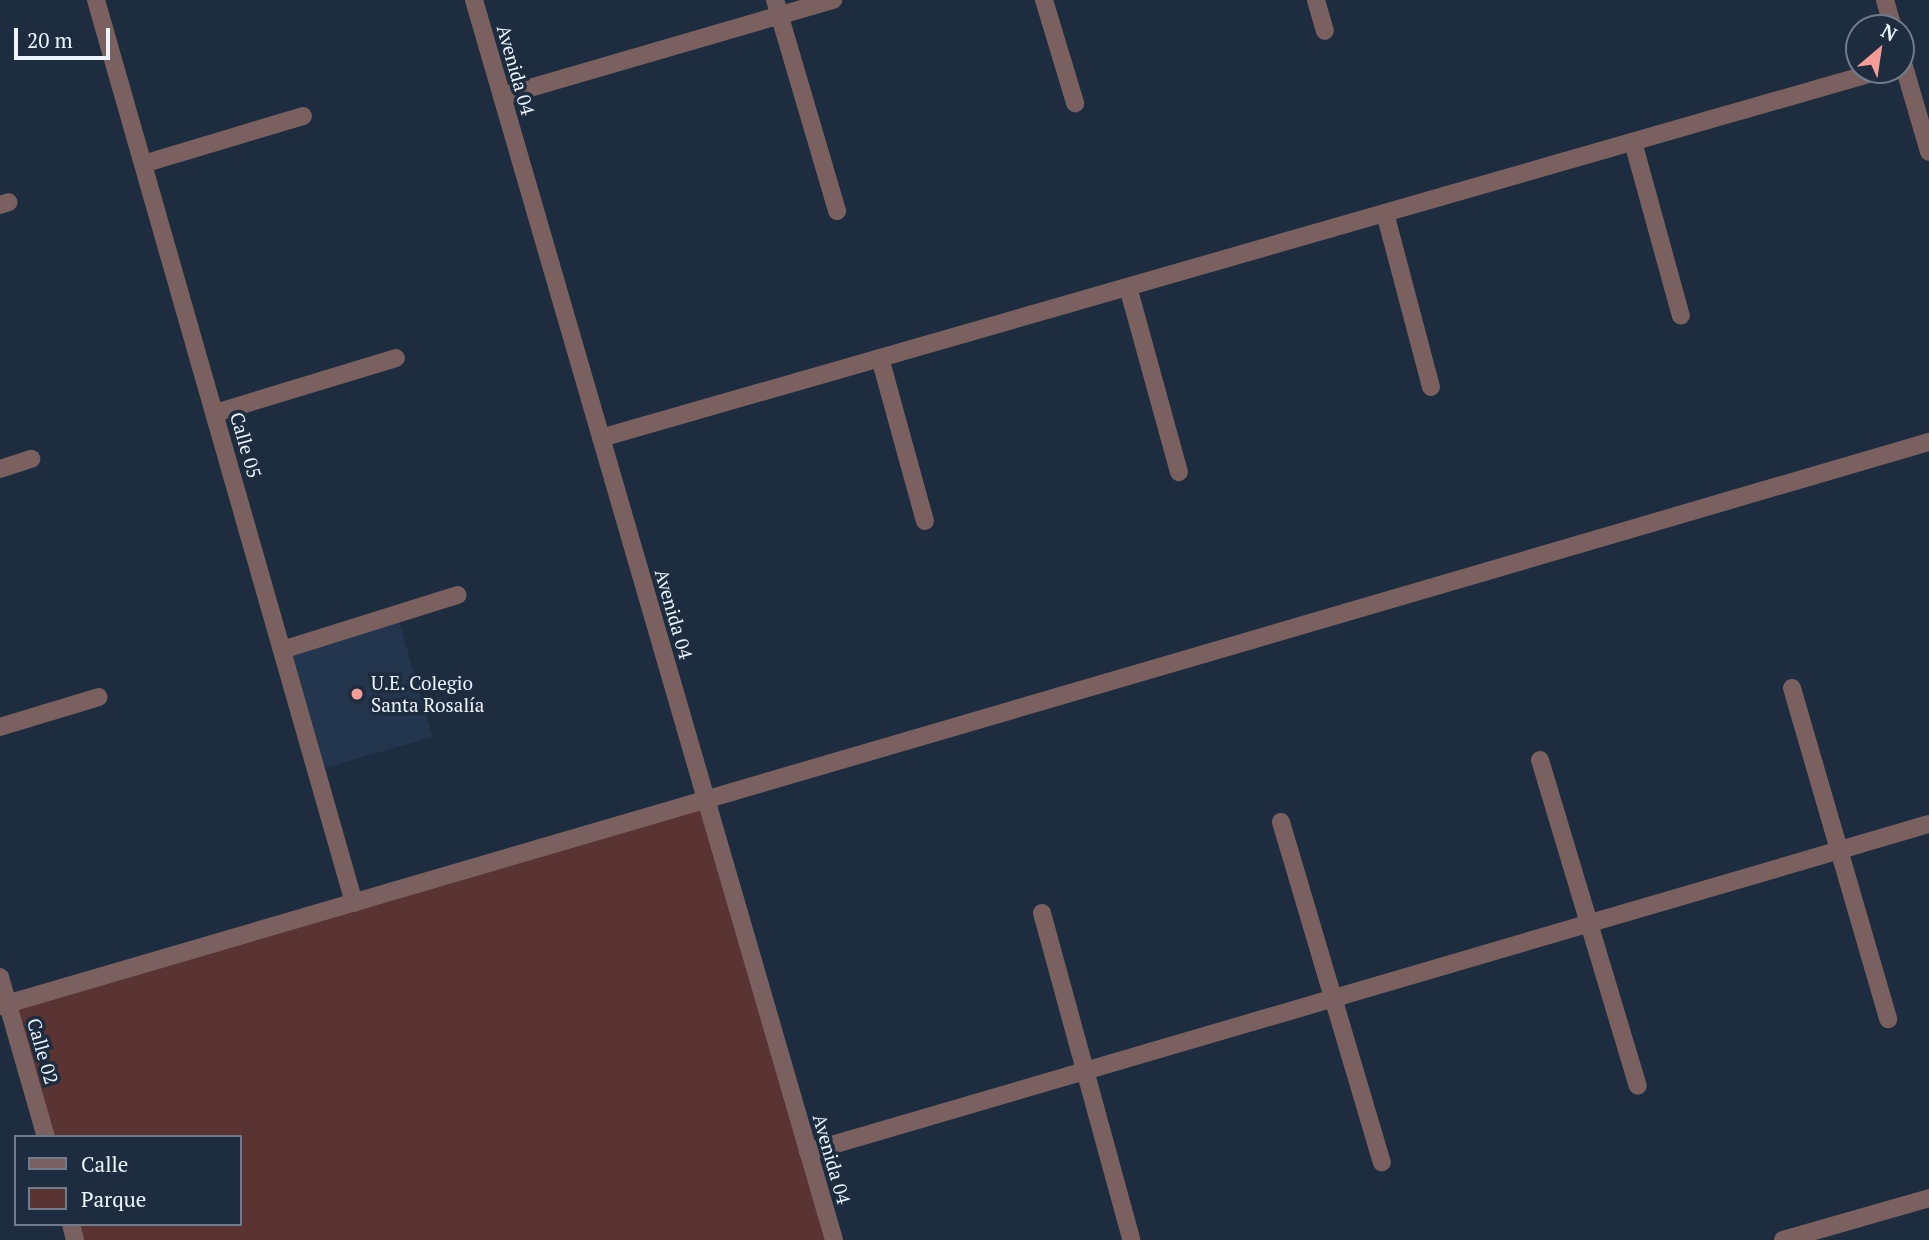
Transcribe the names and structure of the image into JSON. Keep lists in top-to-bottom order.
{
  "streets": {
    "street": ["Avenida 04", "Calle 05", "Calle 02"]
  },
  "places": ["U.E. Colegio Santa Rosalía"],
  "legend": ["Calle", "Parque"],
  "scale_bar": "20 m",
  "north": "top right"
}
